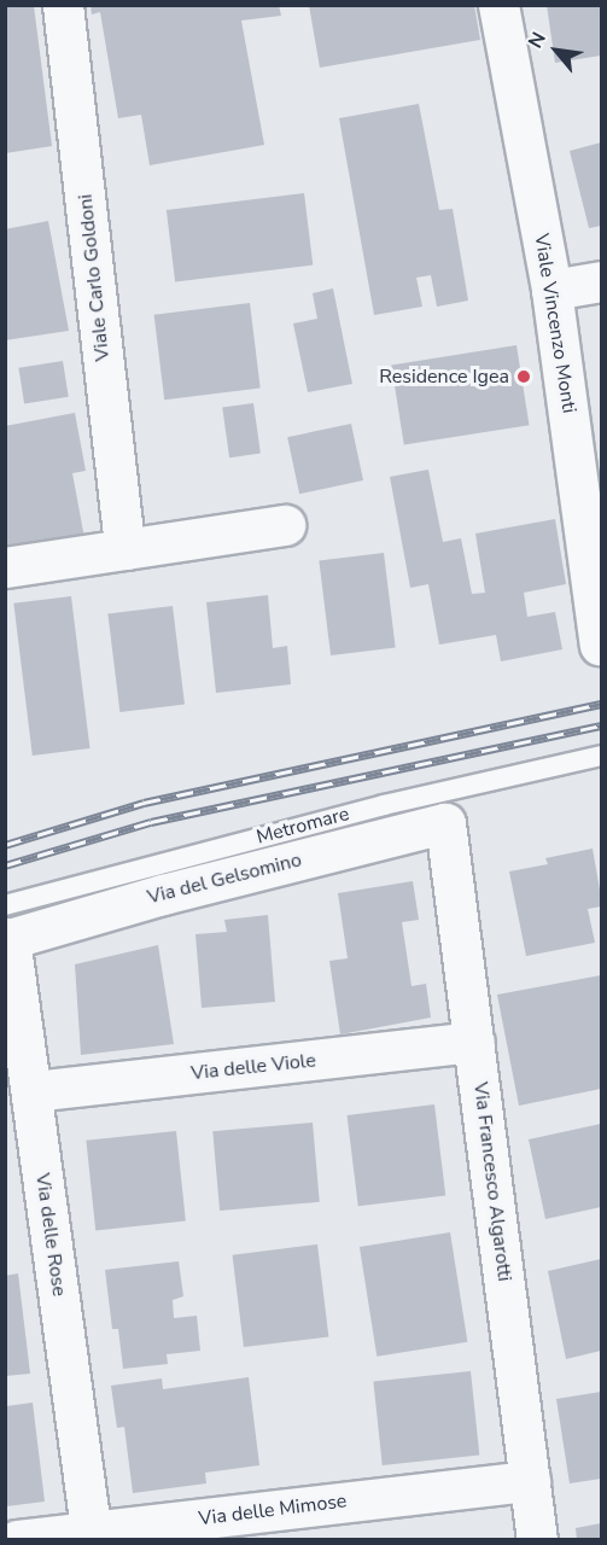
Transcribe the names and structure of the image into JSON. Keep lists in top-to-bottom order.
{
  "streets": {
    "street": [
      "Viale Carlo Goldoni",
      "Viale Vincenzo Monti",
      "Via del Gelsomino",
      "Via delle Viole",
      "Via Francesco Algarotti",
      "Via delle Rose",
      "Via delle Mimose"
    ],
    "lane": ["Metromare"]
  },
  "crossings": [
    ["Metromare", "Via del Gelsomino"],
    ["Metromare", "Via delle Rose"],
    ["Via del Gelsomino", "Via Francesco Algarotti"],
    ["Via del Gelsomino", "Via delle Rose"],
    ["Via delle Viole", "Via Francesco Algarotti"],
    ["Via delle Viole", "Via delle Rose"],
    ["Via Francesco Algarotti", "Via delle Mimose"],
    ["Via delle Rose", "Via delle Mimose"]
  ],
  "places": ["Residence Igea"],
  "north": "top left"
}
